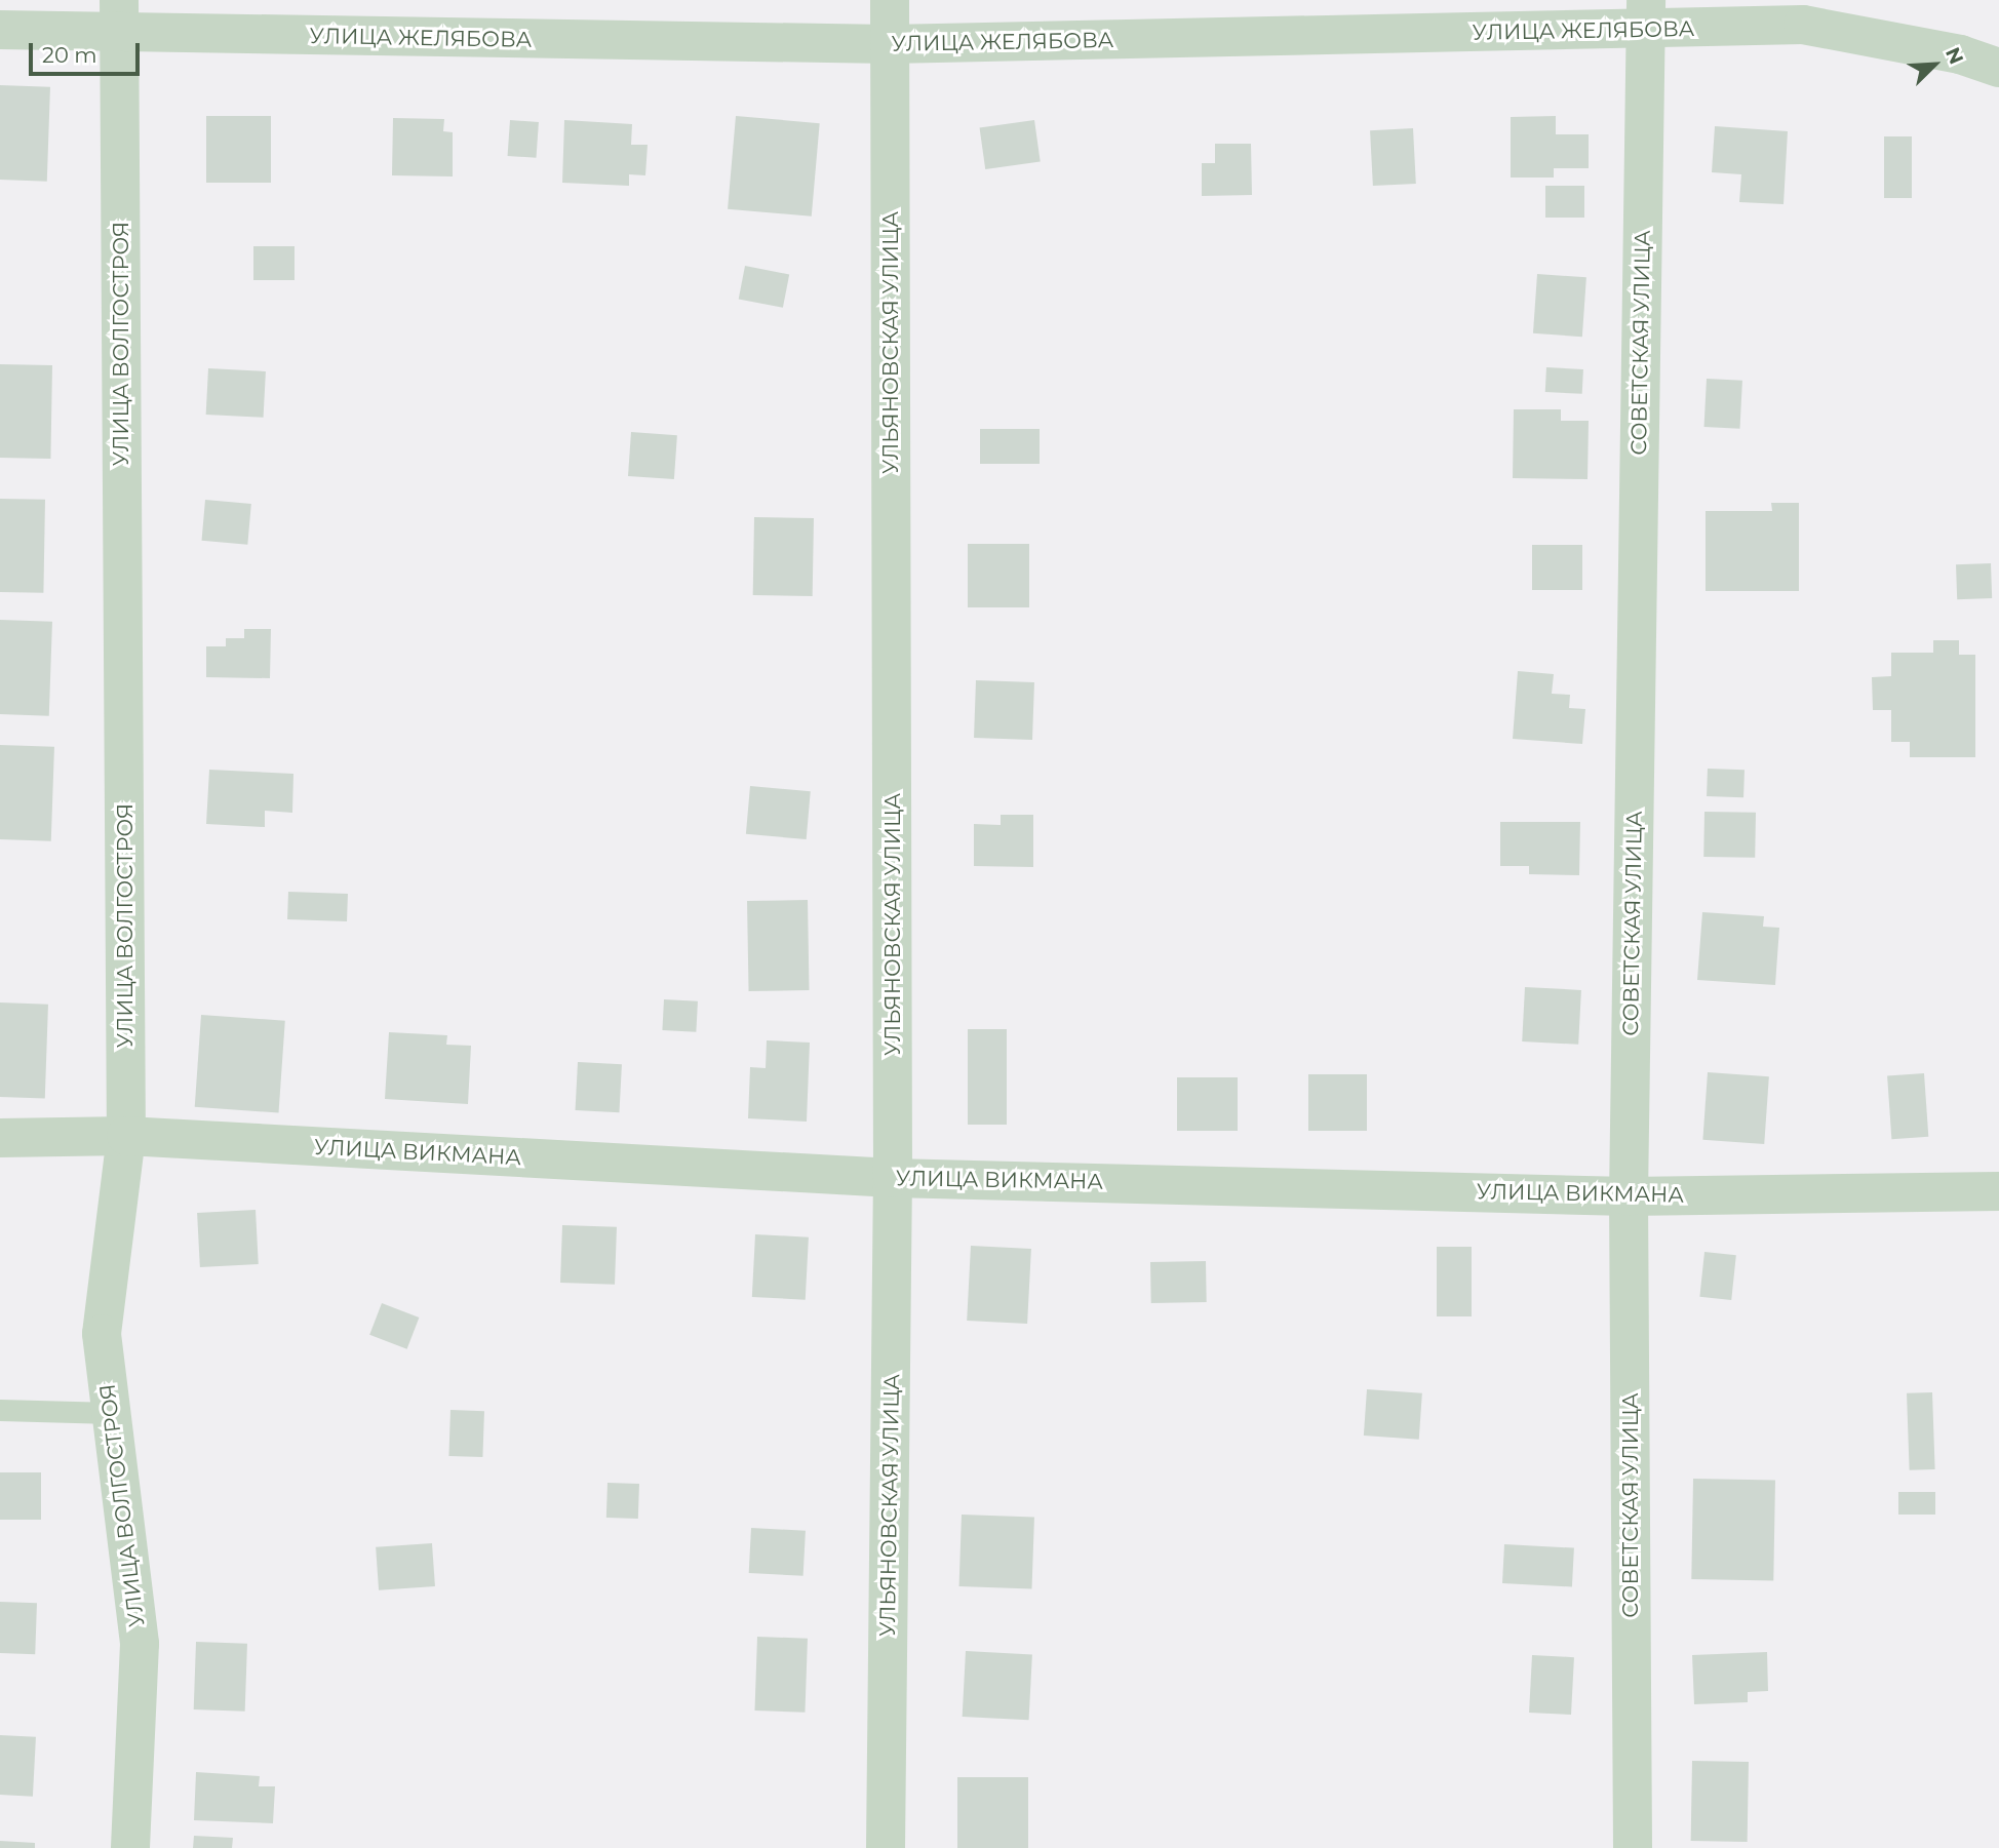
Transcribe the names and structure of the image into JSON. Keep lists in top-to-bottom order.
{
  "streets": {
    "street": [
      "УЛИЦА ЖЕЛЯБОВА",
      "УЛЬЯНОВСКАЯ УЛИЦА",
      "СОВЕТСКАЯ УЛИЦА",
      "УЛИЦА ВОЛГОСТРОЯ",
      "УЛИЦА ВИКМАНА"
    ]
  },
  "crossings": [
    ["УЛИЦА ЖЕЛЯБОВА", "УЛЬЯНОВСКАЯ УЛИЦА"],
    ["УЛИЦА ЖЕЛЯБОВА", "СОВЕТСКАЯ УЛИЦА"],
    ["УЛИЦА ЖЕЛЯБОВА", "УЛИЦА ВОЛГОСТРОЯ"],
    ["УЛЬЯНОВСКАЯ УЛИЦА", "УЛИЦА ВИКМАНА"],
    ["СОВЕТСКАЯ УЛИЦА", "УЛИЦА ВИКМАНА"],
    ["УЛИЦА ВОЛГОСТРОЯ", "УЛИЦА ВИКМАНА"]
  ],
  "scale_bar": "20 m",
  "north": "top right"
}
